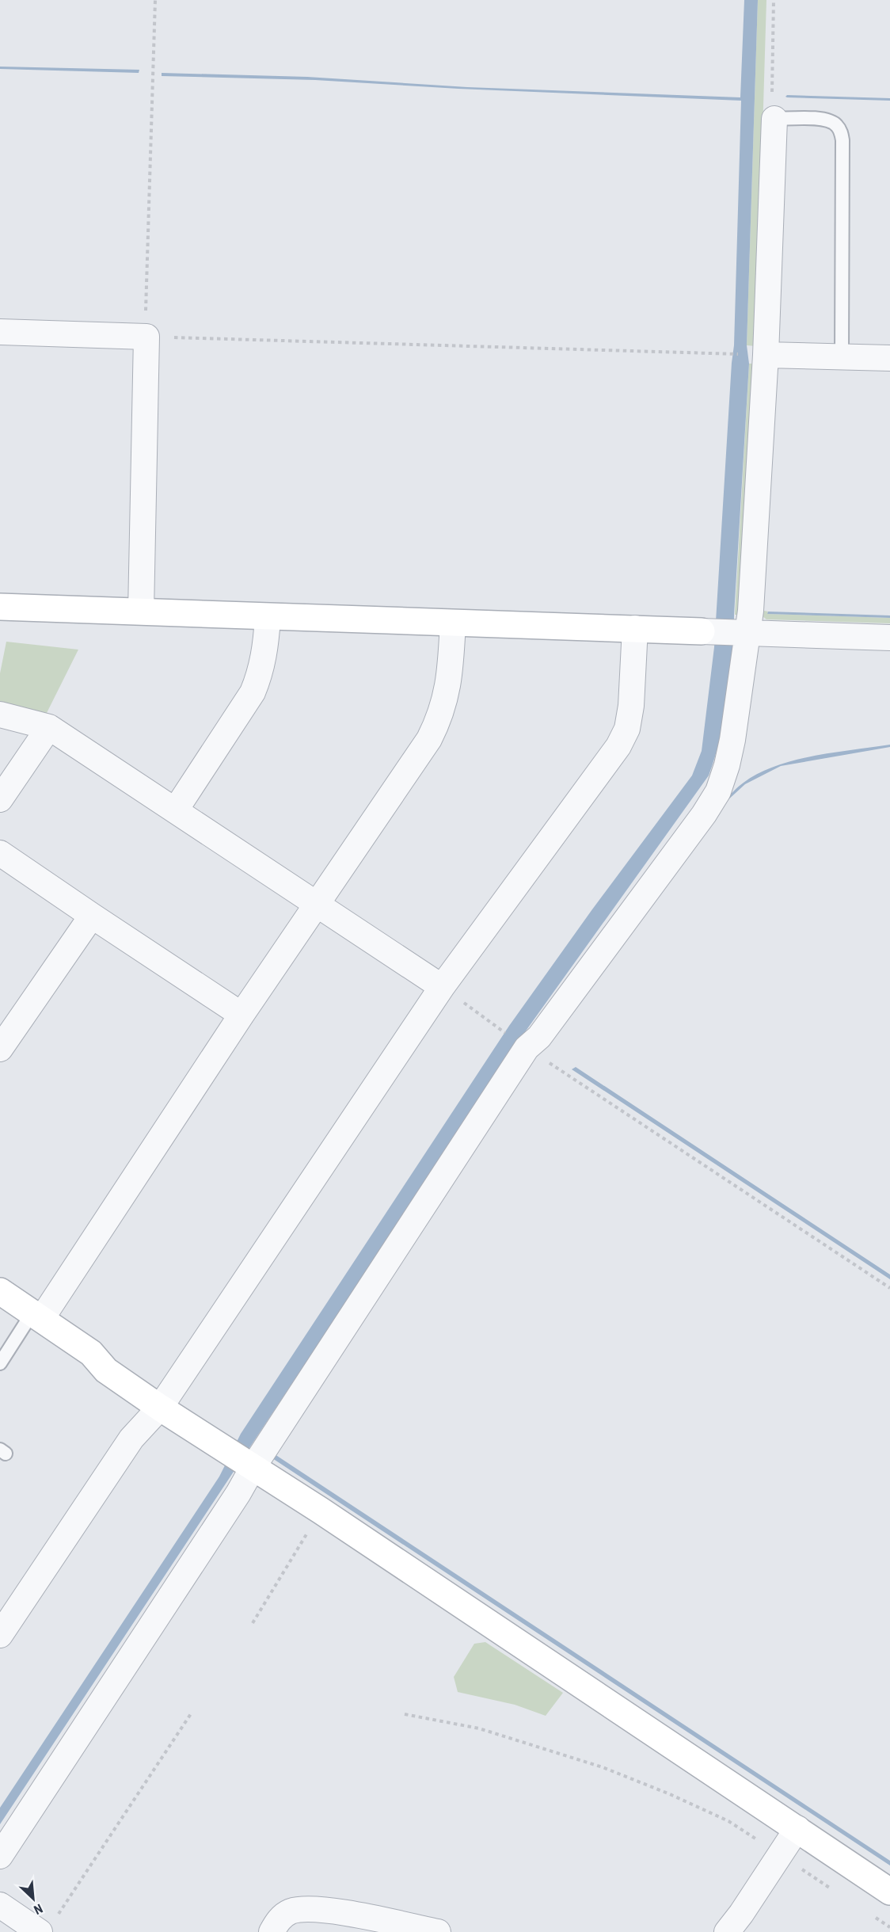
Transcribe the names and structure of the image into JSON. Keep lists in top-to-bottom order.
{
  "north": "bottom right"
}
